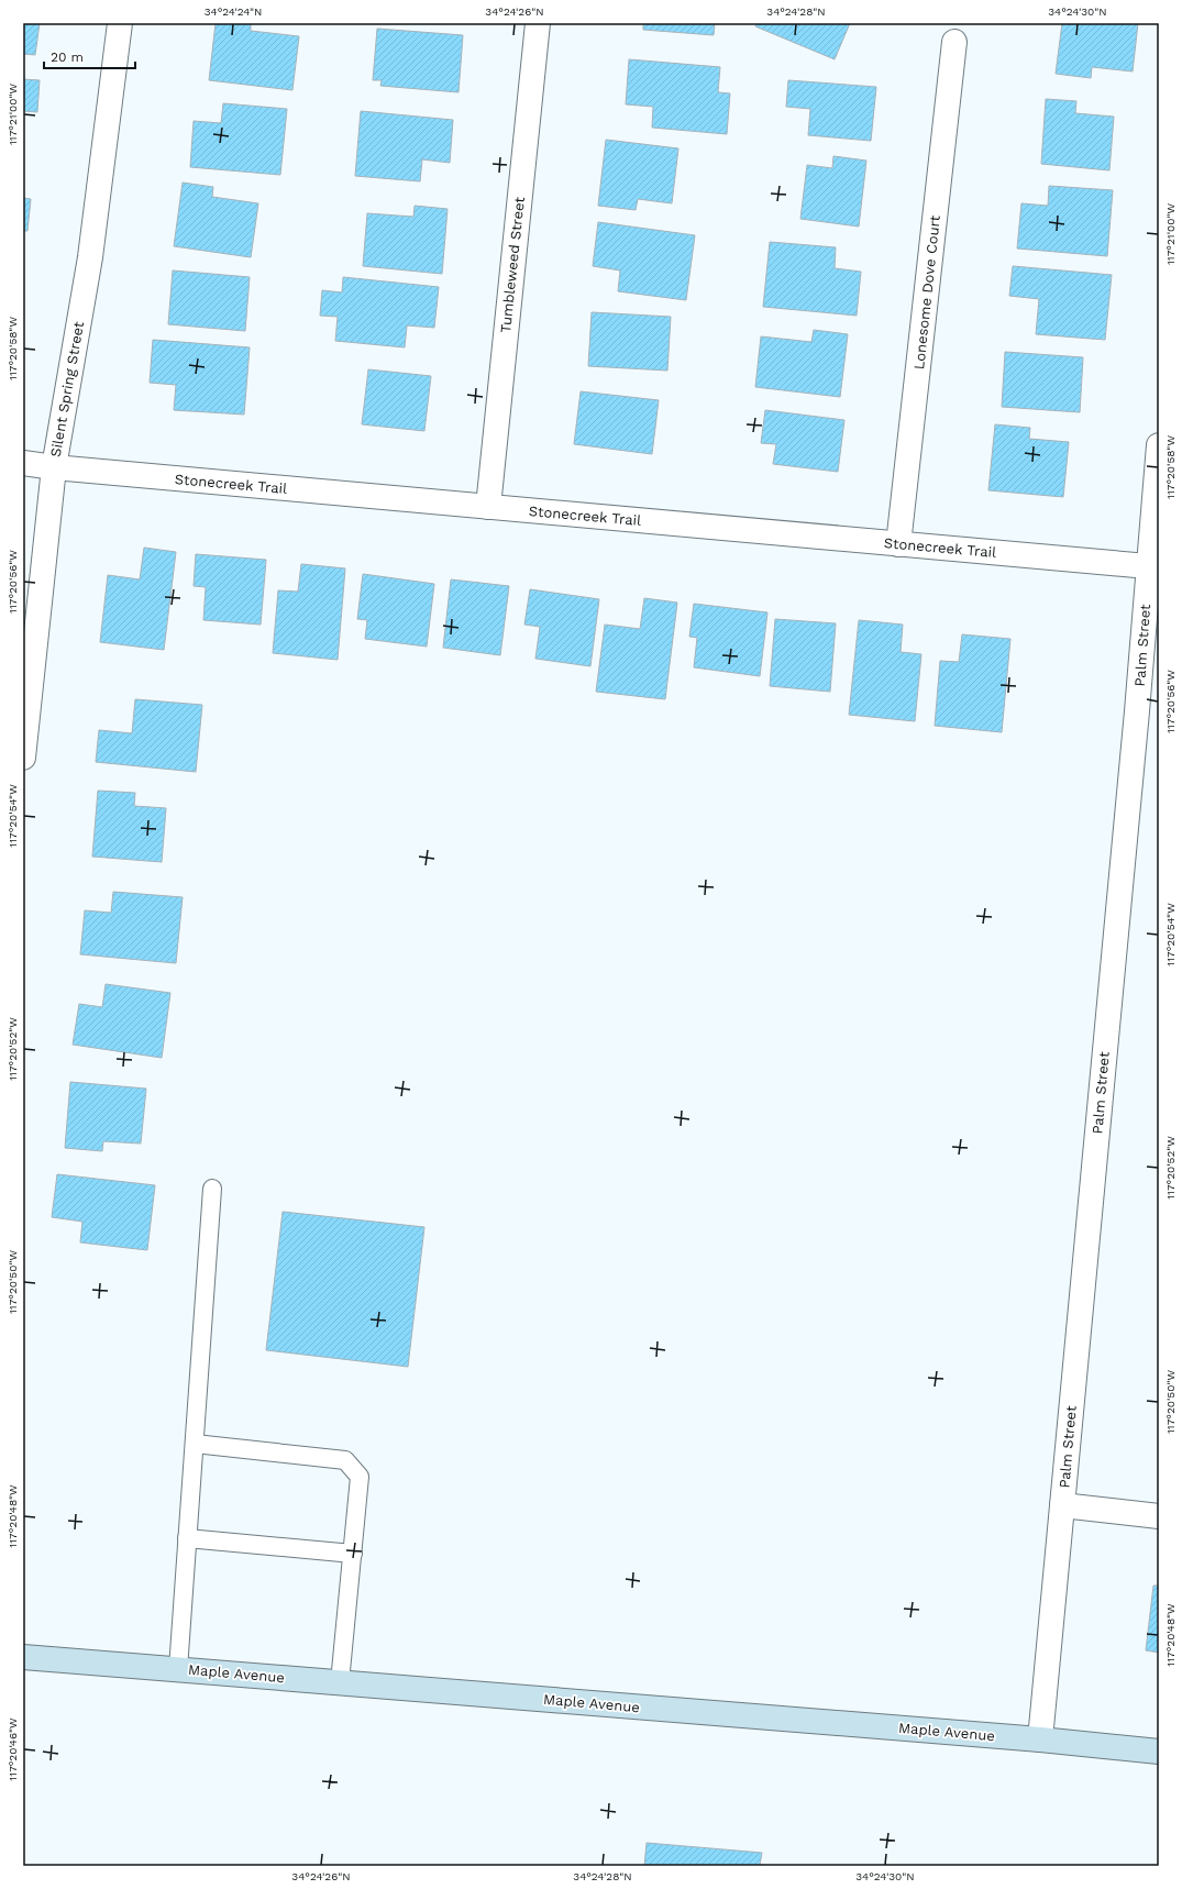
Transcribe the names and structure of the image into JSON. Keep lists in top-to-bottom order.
{
  "streets": {
    "street": [
      "Tumbleweed Street",
      "Lonesome Dove Court",
      "Silent Spring Street",
      "Stonecreek Trail",
      "Palm Street",
      "Maple Avenue"
    ]
  },
  "crossings": [
    ["Tumbleweed Street", "Stonecreek Trail"],
    ["Lonesome Dove Court", "Stonecreek Trail"],
    ["Silent Spring Street", "Stonecreek Trail"],
    ["Stonecreek Trail", "Palm Street"],
    ["Palm Street", "Maple Avenue"]
  ],
  "scale_bar": "20 m",
  "coordinates": [
    "34°24'24\"N",
    "34°24'26\"N",
    "34°24'28\"N",
    "34°24'30\"N",
    "117°21'00\"W",
    "117°20'58\"W",
    "117°20'56\"W",
    "117°20'54\"W",
    "117°20'52\"W",
    "117°20'50\"W",
    "117°20'48\"W",
    "117°20'46\"W"
  ]
}
